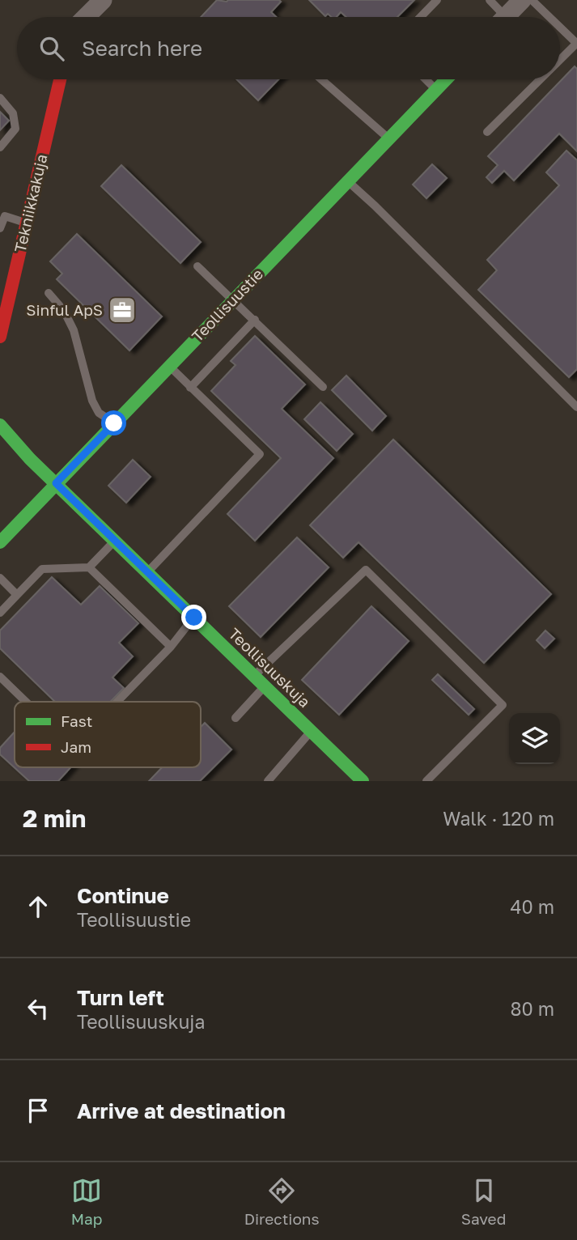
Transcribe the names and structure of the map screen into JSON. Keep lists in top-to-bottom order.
{
  "streets": {
    "street": ["Tekniikkakuja", "Teollisuustie", "Teollisuuskuja"]
  },
  "crossings": [
    ["Teollisuustie", "Teollisuuskuja"]
  ],
  "places": {
    "office": ["Sinful ApS"]
  },
  "legend": ["Fast", "Jam"],
  "page": {
    "search": "Search here",
    "heading": ["2 min", "Walk · 120 m"],
    "list": [
      ["Continue", "Teollisuustie", "40 m"],
      ["Turn left", "Teollisuuskuja", "80 m"],
      "Arrive at destination"
    ],
    "nav": ["Map", "Directions", "Saved"]
  }
}
